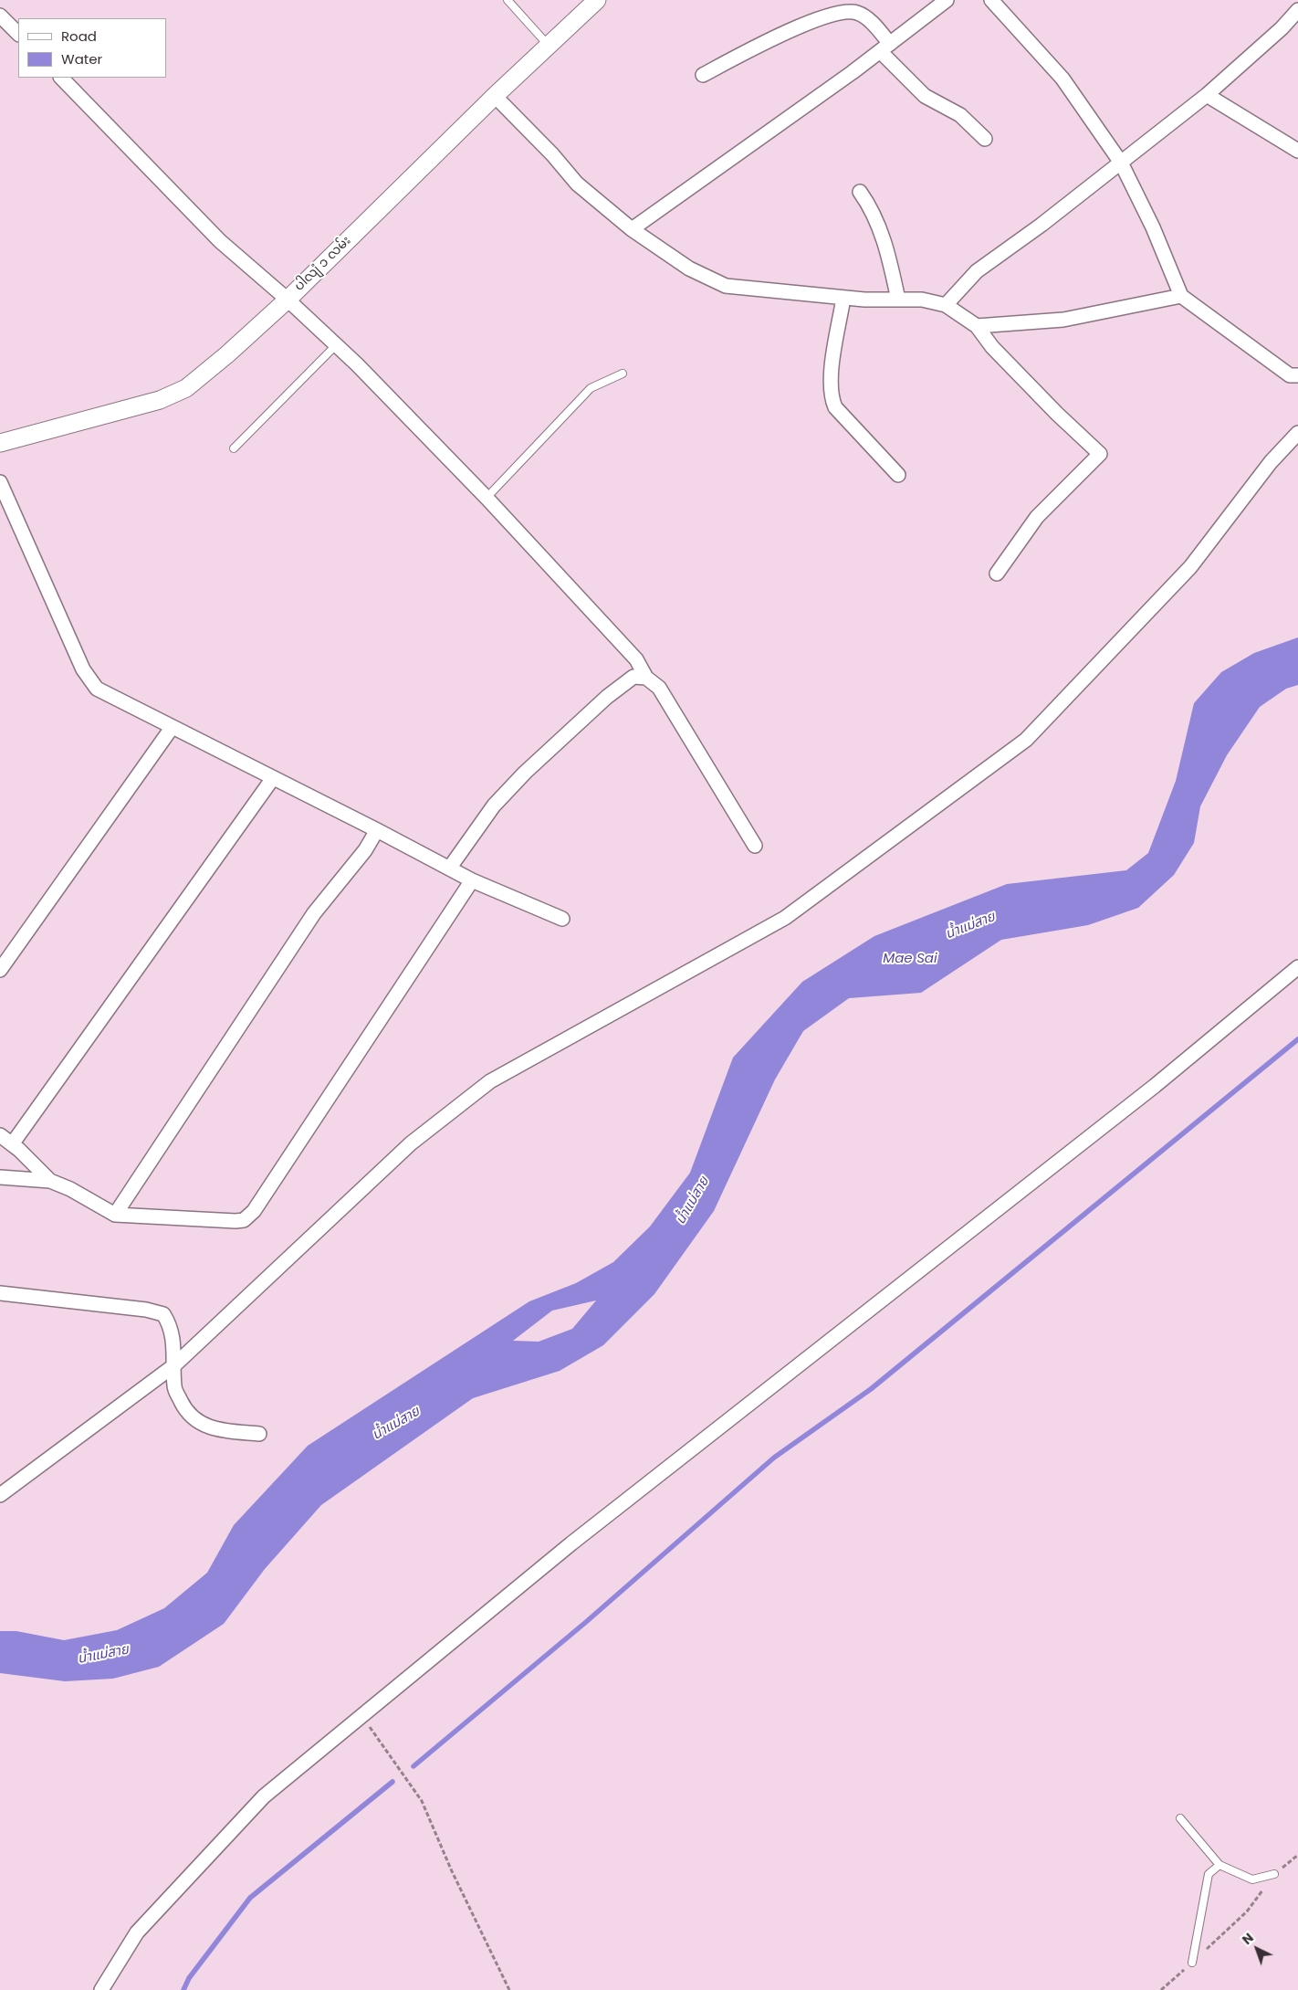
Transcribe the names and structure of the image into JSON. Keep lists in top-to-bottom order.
{
  "streets": {
    "street": ["ပါလျံ ၁ လမ်း"]
  },
  "water": ["น้ำแม่สาย", "Mae Sai"],
  "legend": ["Road", "Water"],
  "north": "top left"
}
